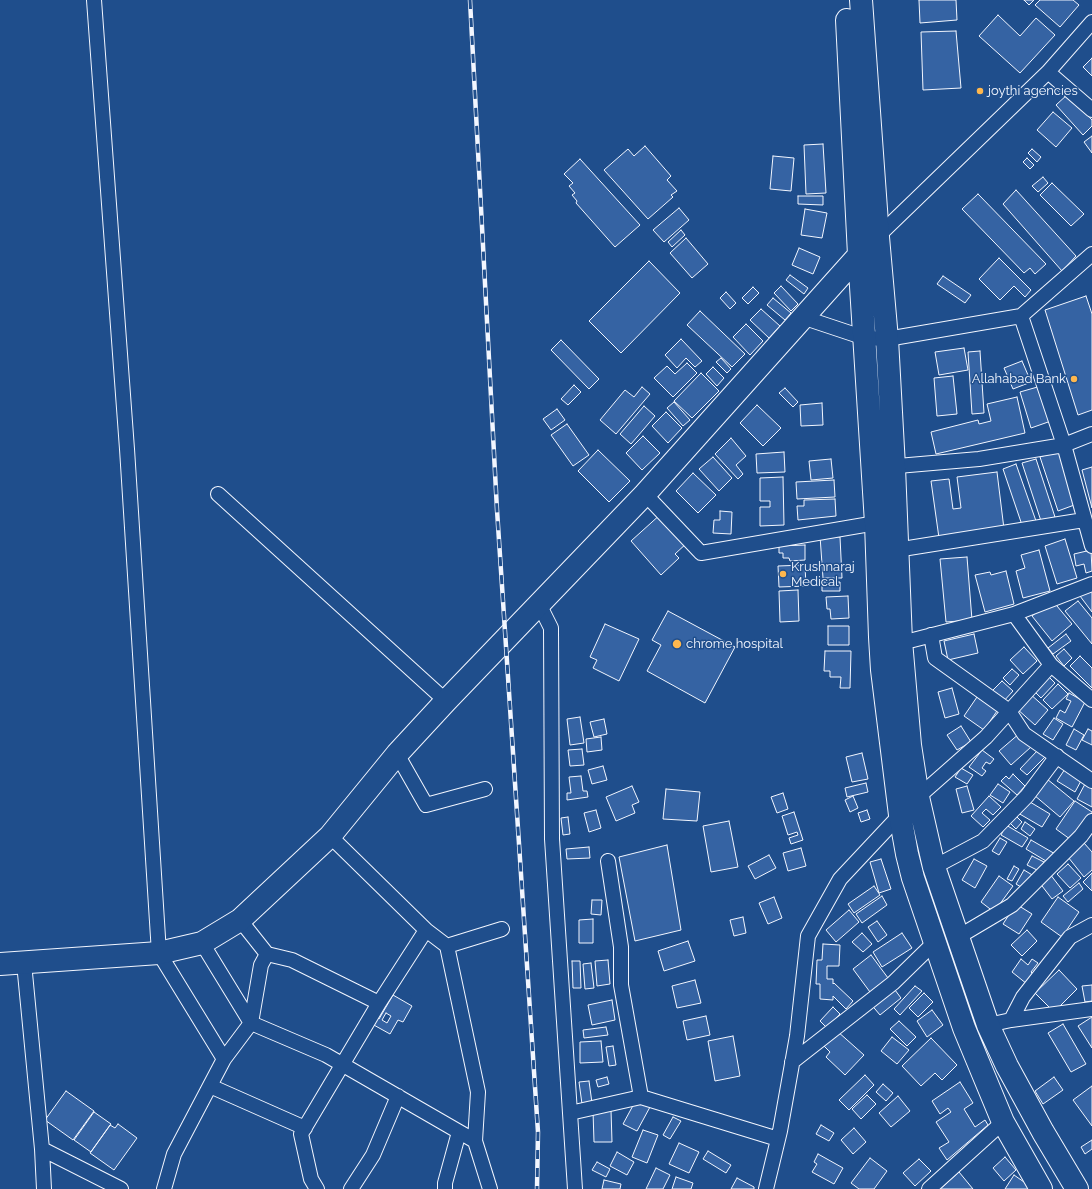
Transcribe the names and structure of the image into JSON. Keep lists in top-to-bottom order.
{
  "places": [
    "joythi agencies",
    "Allahabad Bank",
    "Krushnaraj Medical",
    "chrome hospital"
  ]
}
